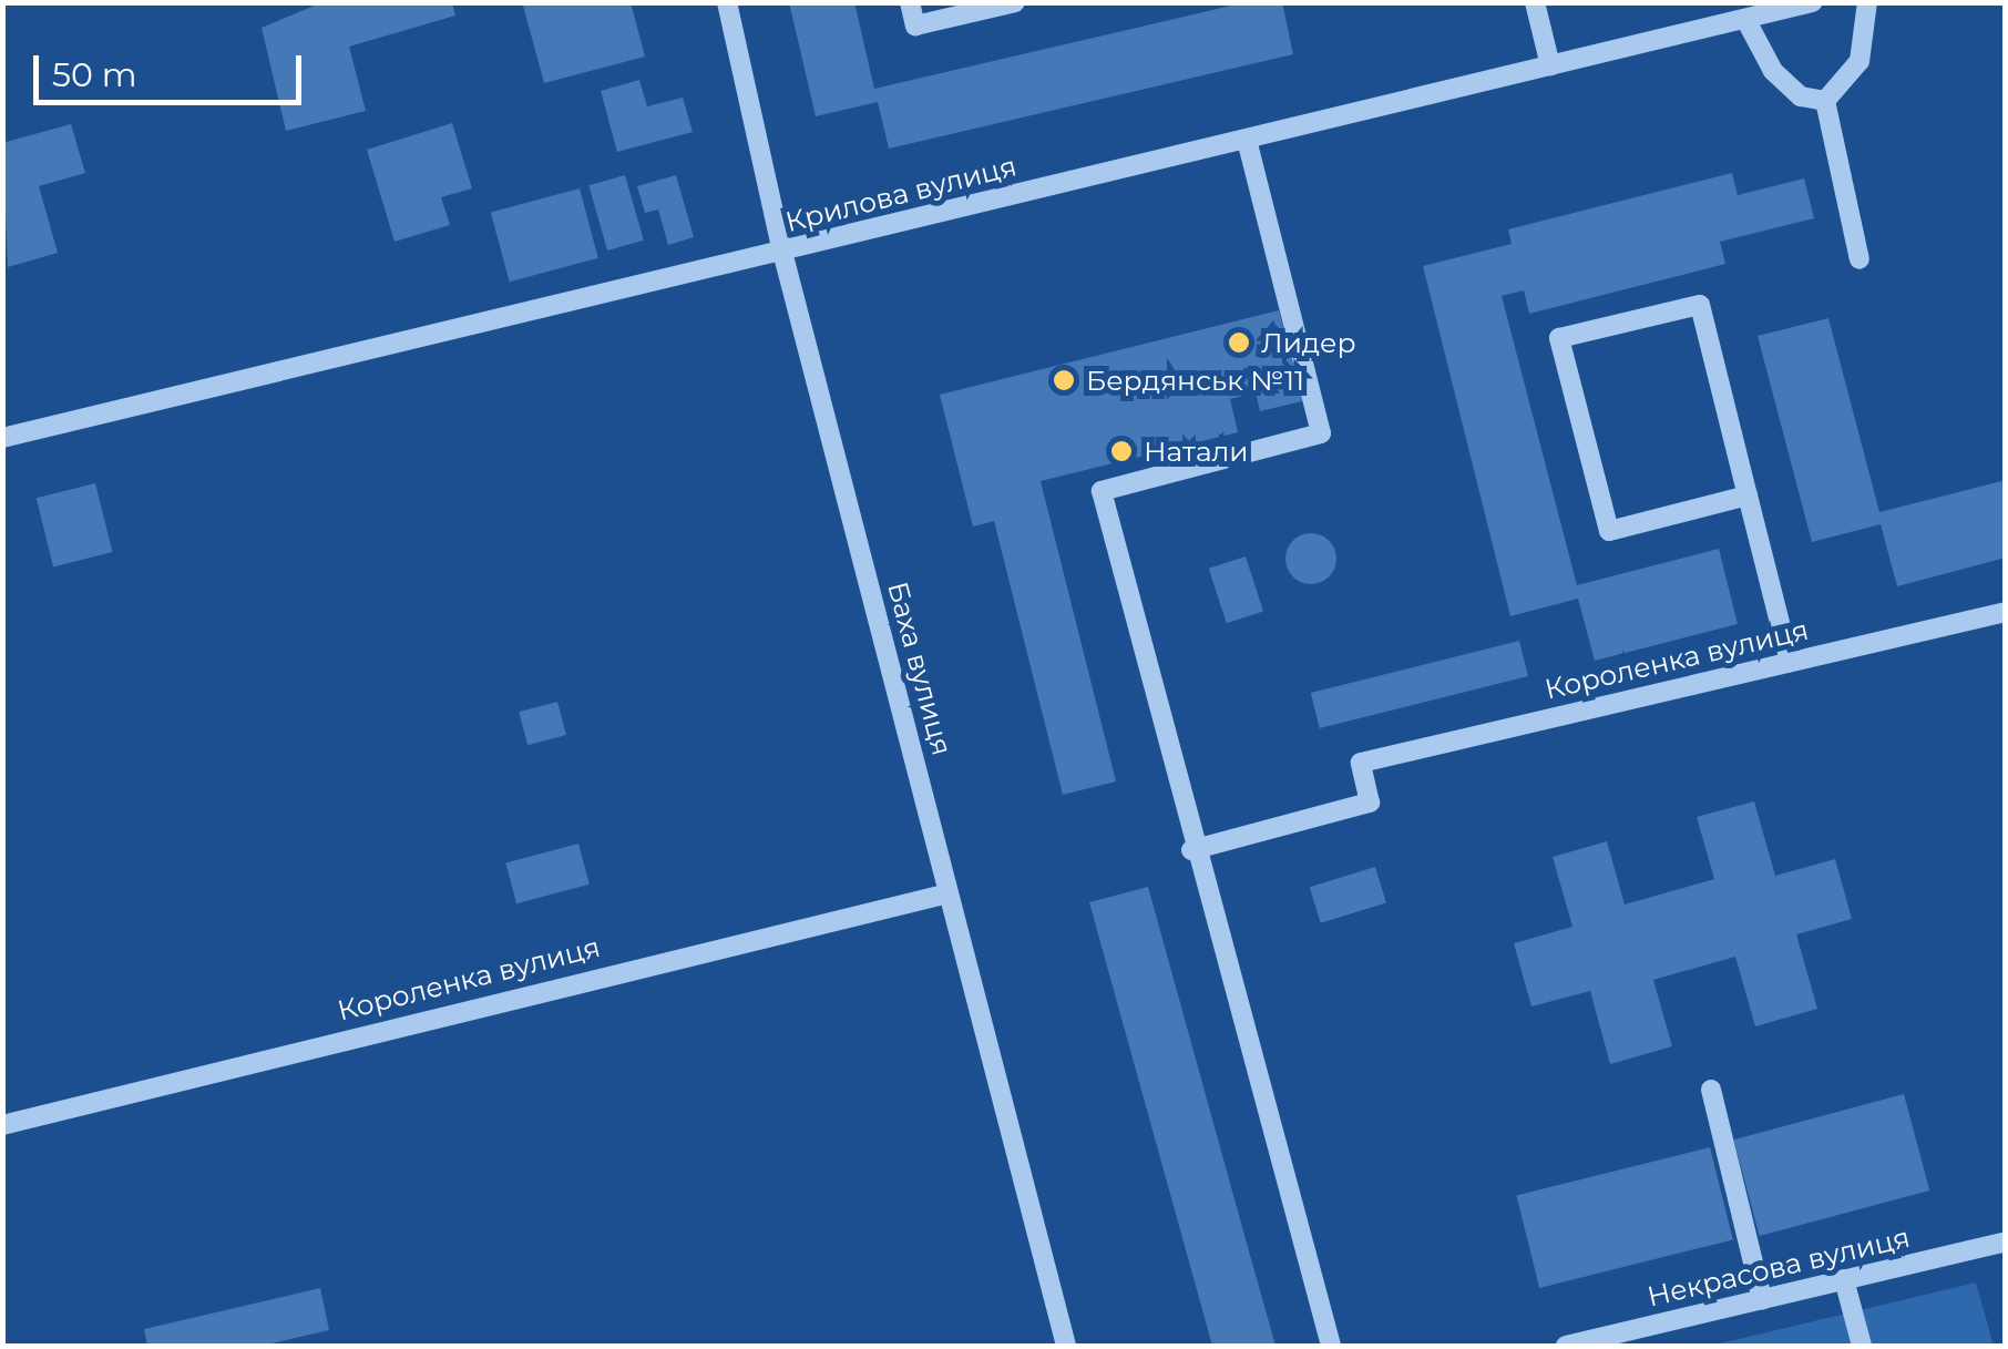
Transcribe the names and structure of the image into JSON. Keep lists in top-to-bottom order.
{
  "streets": {
    "street": [
      "Крилова вулиця",
      "Короленка вулиця",
      "Баха вулиця",
      "Некрасова вулиця"
    ]
  },
  "crossings": [
    ["Крилова вулиця", "Баха вулиця"],
    ["Короленка вулиця", "Баха вулиця"]
  ],
  "places": ["Лидер", "Бердянськ №11", "Натали"],
  "scale_bar": "50 m"
}
